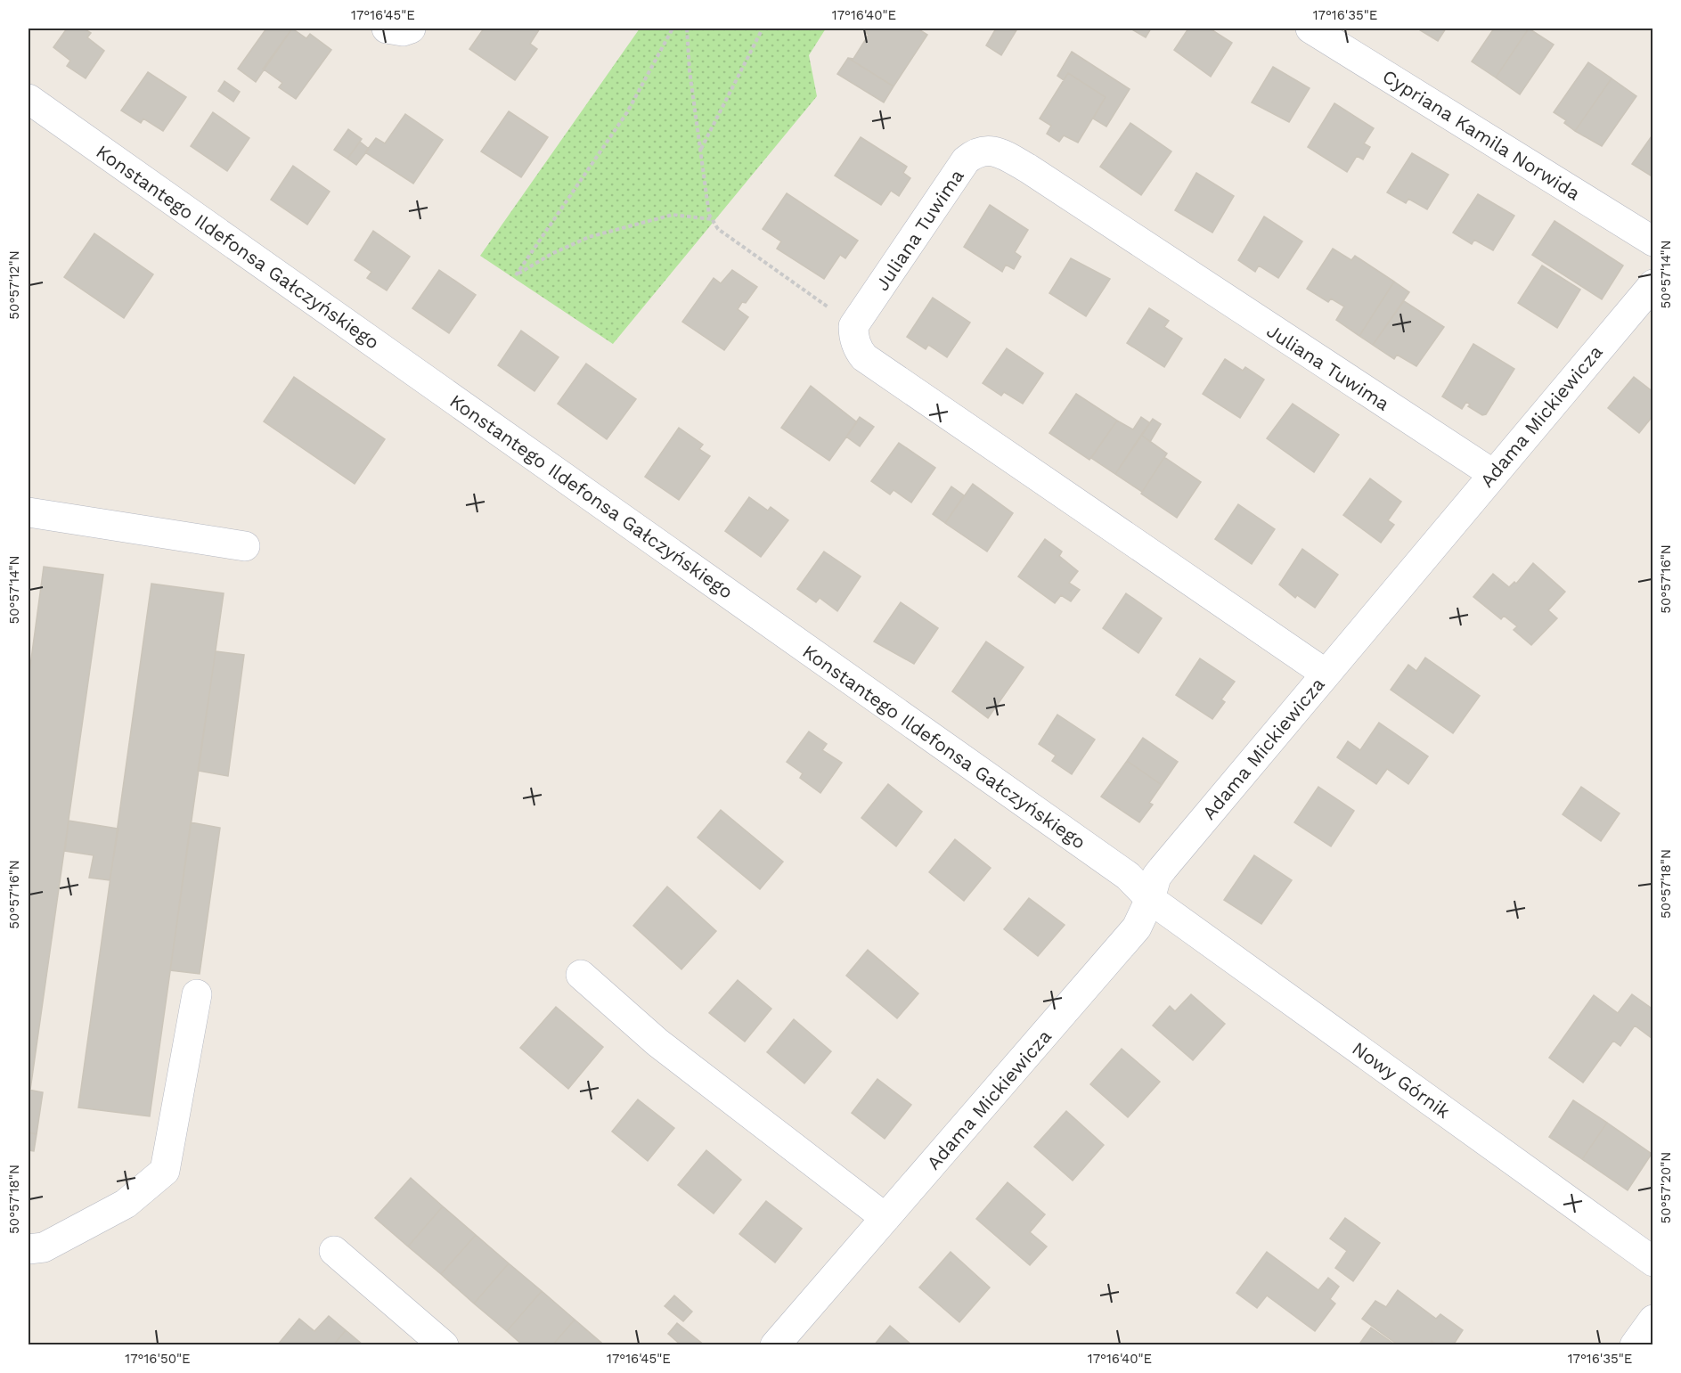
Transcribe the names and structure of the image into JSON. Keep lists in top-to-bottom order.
{
  "streets": {
    "street": [
      "Cypriana Kamila Norwida",
      "Juliana Tuwima",
      "Konstantego Ildefonsa Gałczyńskiego",
      "Adama Mickiewicza",
      "Nowy Górnik"
    ]
  },
  "crossings": [
    ["Juliana Tuwima", "Adama Mickiewicza"],
    ["Konstantego Ildefonsa Gałczyńskiego", "Adama Mickiewicza"],
    ["Konstantego Ildefonsa Gałczyńskiego", "Nowy Górnik"],
    ["Adama Mickiewicza", "Nowy Górnik"]
  ],
  "coordinates": [
    "17°16'45\"E",
    "17°16'40\"E",
    "17°16'35\"E",
    "50°57'14\"N",
    "50°57'12\"N",
    "50°57'16\"N",
    "50°57'18\"N",
    "50°57'20\"N",
    "17°16'50\"E"
  ]
}
